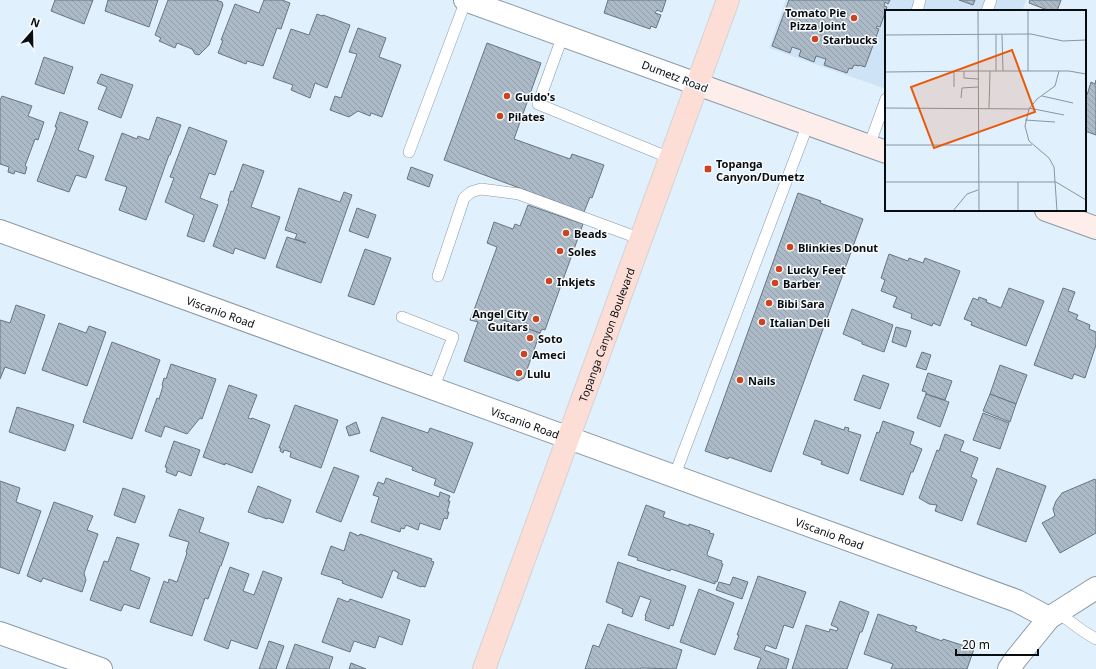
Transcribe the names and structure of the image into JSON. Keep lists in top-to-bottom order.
{
  "streets": {
    "main road": ["Dumetz Road", "Topanga Canyon Boulevard"],
    "street": ["Viscanio Road"]
  },
  "crossings": [
    ["Dumetz Road", "Topanga Canyon Boulevard"],
    ["Viscanio Road", "Topanga Canyon Boulevard"]
  ],
  "places": {
    "other": [
      "Tomato Pie Pizza Joint",
      "Starbucks",
      "Guido's",
      "Pilates",
      "Beads",
      "Blinkies Donut",
      "Soles",
      "Lucky Feet",
      "Inkjets",
      "Barber",
      "Bibi Sara",
      "Angel City Guitars",
      "Italian Deli",
      "Soto",
      "Ameci",
      "Lulu",
      "Nails"
    ],
    "transit": ["Topanga Canyon/Dumetz"]
  },
  "scale_bar": "20 m",
  "north": "top"
}
